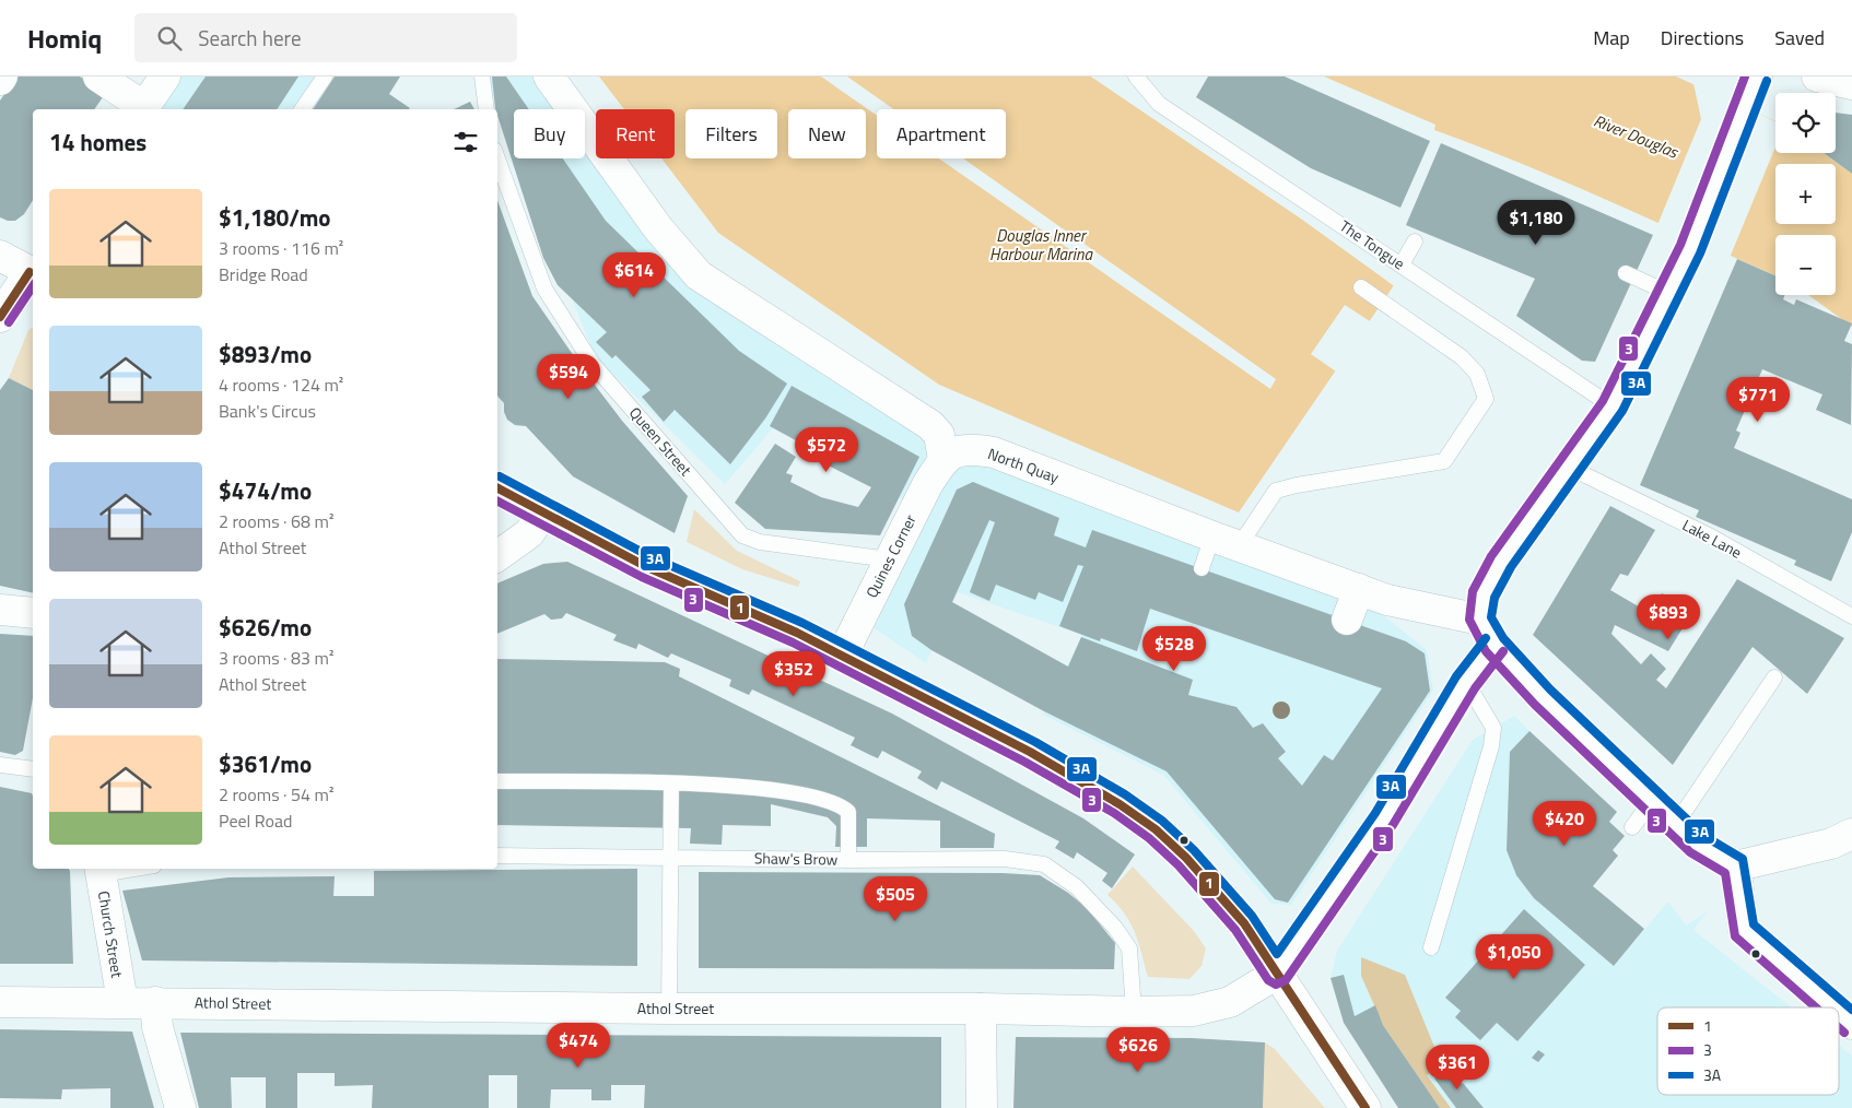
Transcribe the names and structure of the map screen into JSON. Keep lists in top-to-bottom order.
{
  "streets": {
    "main road": [
      "North Quay",
      "Quines Corner",
      "Church Street",
      "Athol Street"
    ],
    "lane": [
      "The Tongue",
      "Queen Street",
      "Lake Lane",
      "Shaw's Brow"
    ]
  },
  "crossings": [
    ["Queen Street", "Quines Corner"],
    ["North Quay", "Quines Corner"],
    ["Shaw's Brow", "Athol Street"],
    ["Church Street", "Athol Street"]
  ],
  "water": ["River Douglas", "Douglas Inner Harbour Marina"],
  "lines": ["transit line 3", "transit line 3A", "transit line 1"],
  "legend": ["1", "3", "3A"],
  "page": {
    "header": "Homiq",
    "search": "Search here",
    "nav": ["Map", "Directions", "Saved"],
    "map_buttons": ["+", "−"],
    "chip": [
      "Buy",
      "Rent",
      "Filters",
      "New",
      "Apartment"
    ],
    "heading": "14 homes",
    "list": [
      {
        "name": "$1,180/mo",
        "note": "3 rooms · 116 m² · Bridge Road"
      },
      {
        "name": "$893/mo",
        "note": "4 rooms · 124 m² · Bank's Circus"
      },
      {
        "name": "$474/mo",
        "note": "2 rooms · 68 m² · Athol Street"
      },
      {
        "name": "$626/mo",
        "note": "3 rooms · 83 m² · Athol Street"
      },
      {
        "name": "$361/mo",
        "note": "2 rooms · 54 m² · Peel Road"
      }
    ],
    "price": [
      "$1,180",
      "$614",
      "$594",
      "$771",
      "$572",
      "$893",
      "$528",
      "$352",
      "$420",
      "$505",
      "$1,050",
      "$474",
      "$626",
      "$361"
    ]
  }
}
